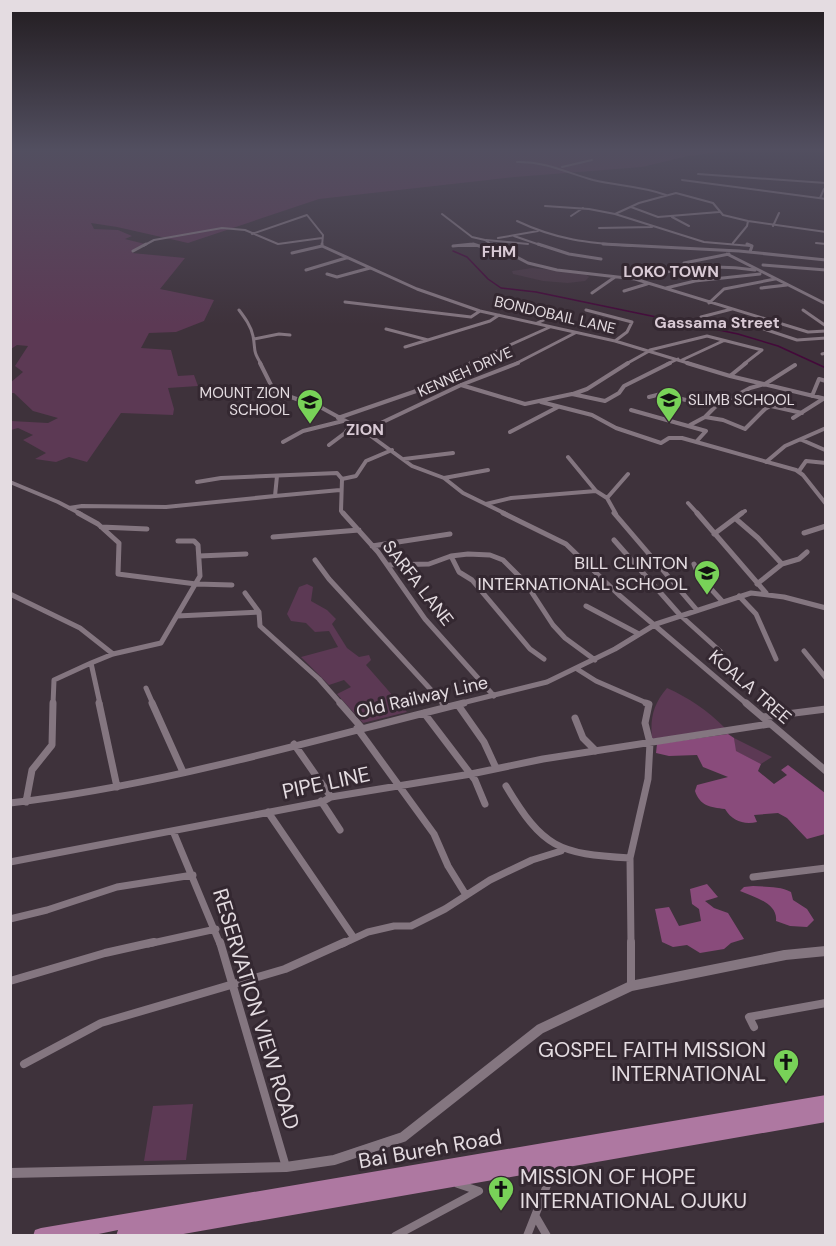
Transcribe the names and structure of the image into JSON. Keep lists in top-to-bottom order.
{
  "streets": {
    "highway": ["Bai Bureh Road"],
    "street": [
      "BONDOBAIL LANE",
      "KENNEH DRIVE",
      "SARFA LANE",
      "KOALA TREE",
      "Old Railway Line",
      "PIPE LINE",
      "RESERVATION VIEW ROAD"
    ]
  },
  "crossings": [
    ["BONDOBAIL LANE", "KENNEH DRIVE"],
    ["KENNEH DRIVE", "KOALA TREE"],
    ["SARFA LANE", "Old Railway Line"],
    ["KOALA TREE", "Old Railway Line"],
    ["KOALA TREE", "PIPE LINE"],
    ["PIPE LINE", "RESERVATION VIEW ROAD"]
  ],
  "districts": [
    "FHM",
    "LOKO TOWN",
    "Gassama Street",
    "ZION"
  ],
  "places": {
    "school or university": ["SLIMB SCHOOL", "MOUNT ZION SCHOOL", "BILL CLINTON INTERNATIONAL SCHOOL"],
    "church": ["GOSPEL FAITH MISSION INTERNATIONAL", "MISSION OF HOPE INTERNATIONAL OJUKU"]
  }
}
